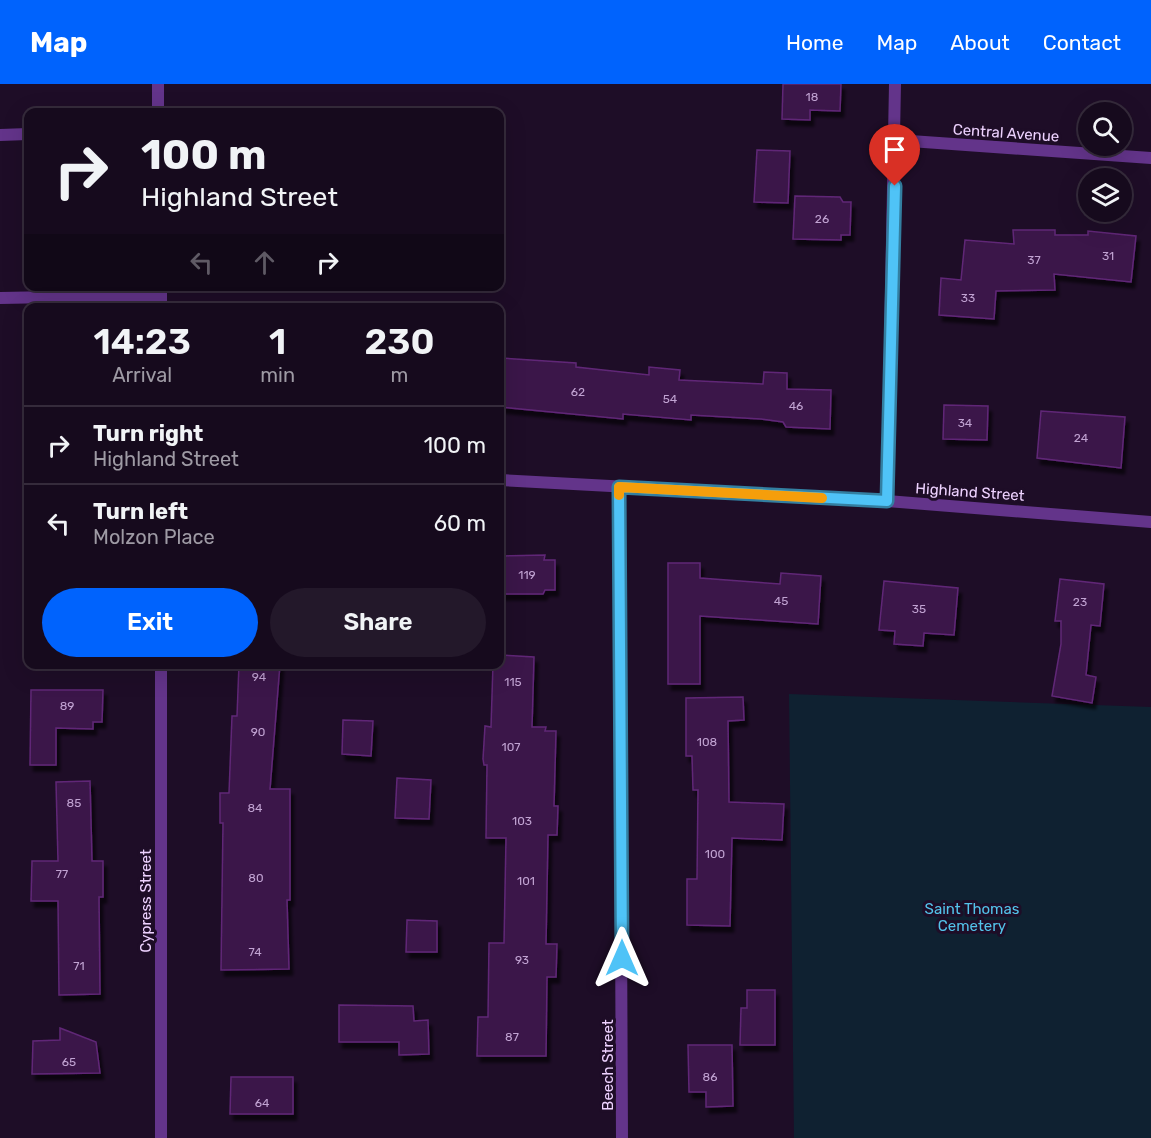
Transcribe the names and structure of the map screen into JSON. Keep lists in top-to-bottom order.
{
  "streets": {
    "street": [
      "Central Avenue",
      "Highland Street",
      "Cypress Street",
      "Beech Street"
    ]
  },
  "crossings": [
    ["Highland Street", "Beech Street"]
  ],
  "parks": ["Saint Thomas Cemetery"],
  "house_numbers": [
    "18",
    "26",
    "31",
    "37",
    "33",
    "62",
    "54",
    "46",
    "34",
    "24",
    "119",
    "45",
    "23",
    "35",
    "94",
    "115",
    "89",
    "90",
    "108",
    "107",
    "85",
    "84",
    "103",
    "100",
    "77",
    "80",
    "101",
    "74",
    "93",
    "71",
    "87",
    "65",
    "86",
    "64"
  ],
  "page": {
    "header": "Map",
    "nav": [
      "Home",
      "Map",
      "About",
      "Contact"
    ],
    "turn": ["100 m", "Highland Street"],
    "eta": [
      "14:23",
      "Arrival",
      "1",
      "min",
      "230",
      "m"
    ],
    "list": [
      {
        "name": "Turn right",
        "note": "Highland Street",
        "value": "100 m"
      },
      {
        "name": "Turn left",
        "note": "Molzon Place",
        "value": "60 m"
      }
    ],
    "buttons": ["Exit", "Share"]
  }
}
